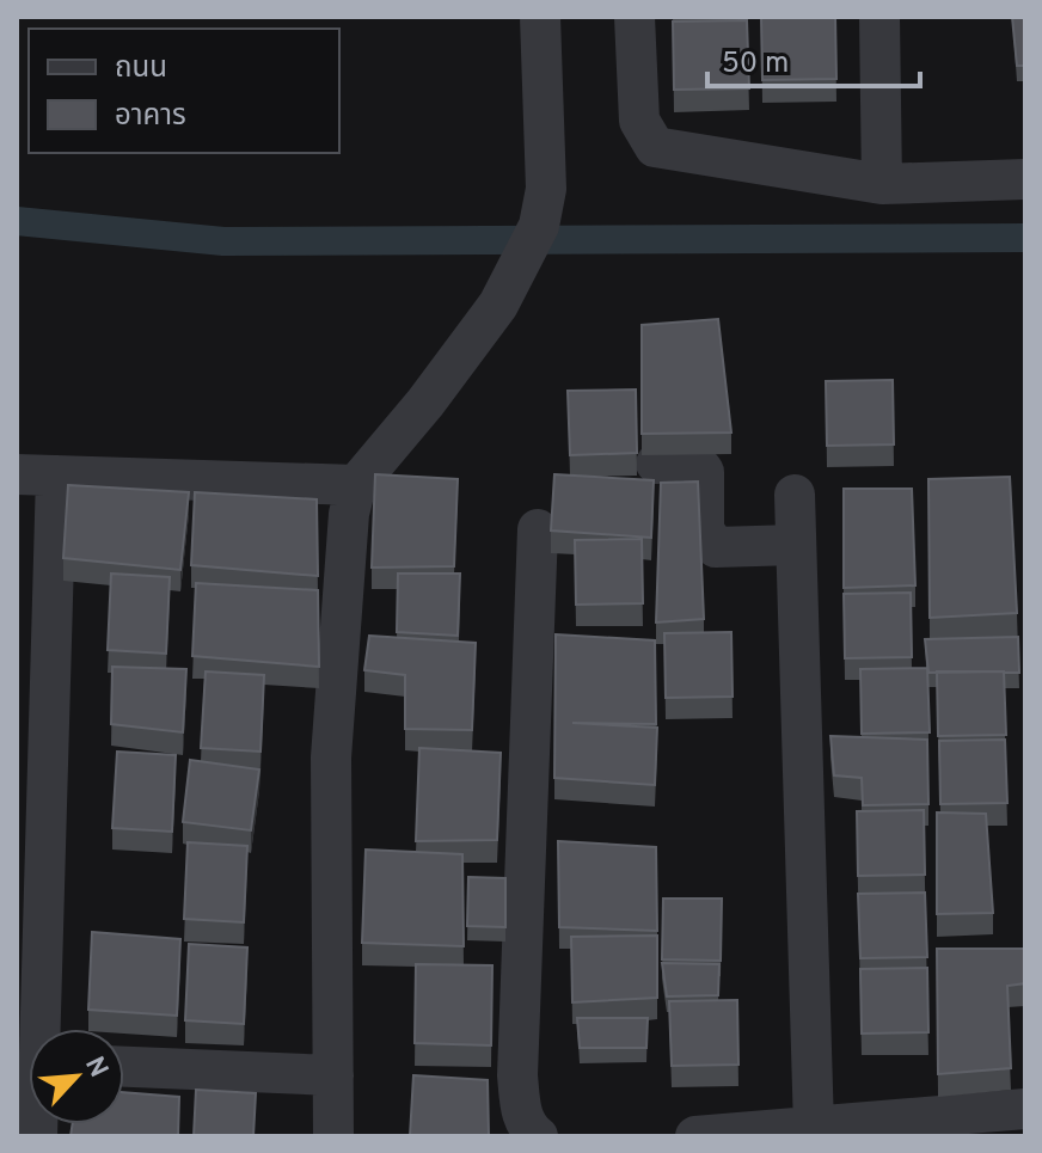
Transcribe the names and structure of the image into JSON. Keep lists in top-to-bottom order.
{
  "legend": ["ถนน", "อาคาร"],
  "scale_bar": "50 m",
  "north": "top right"
}
